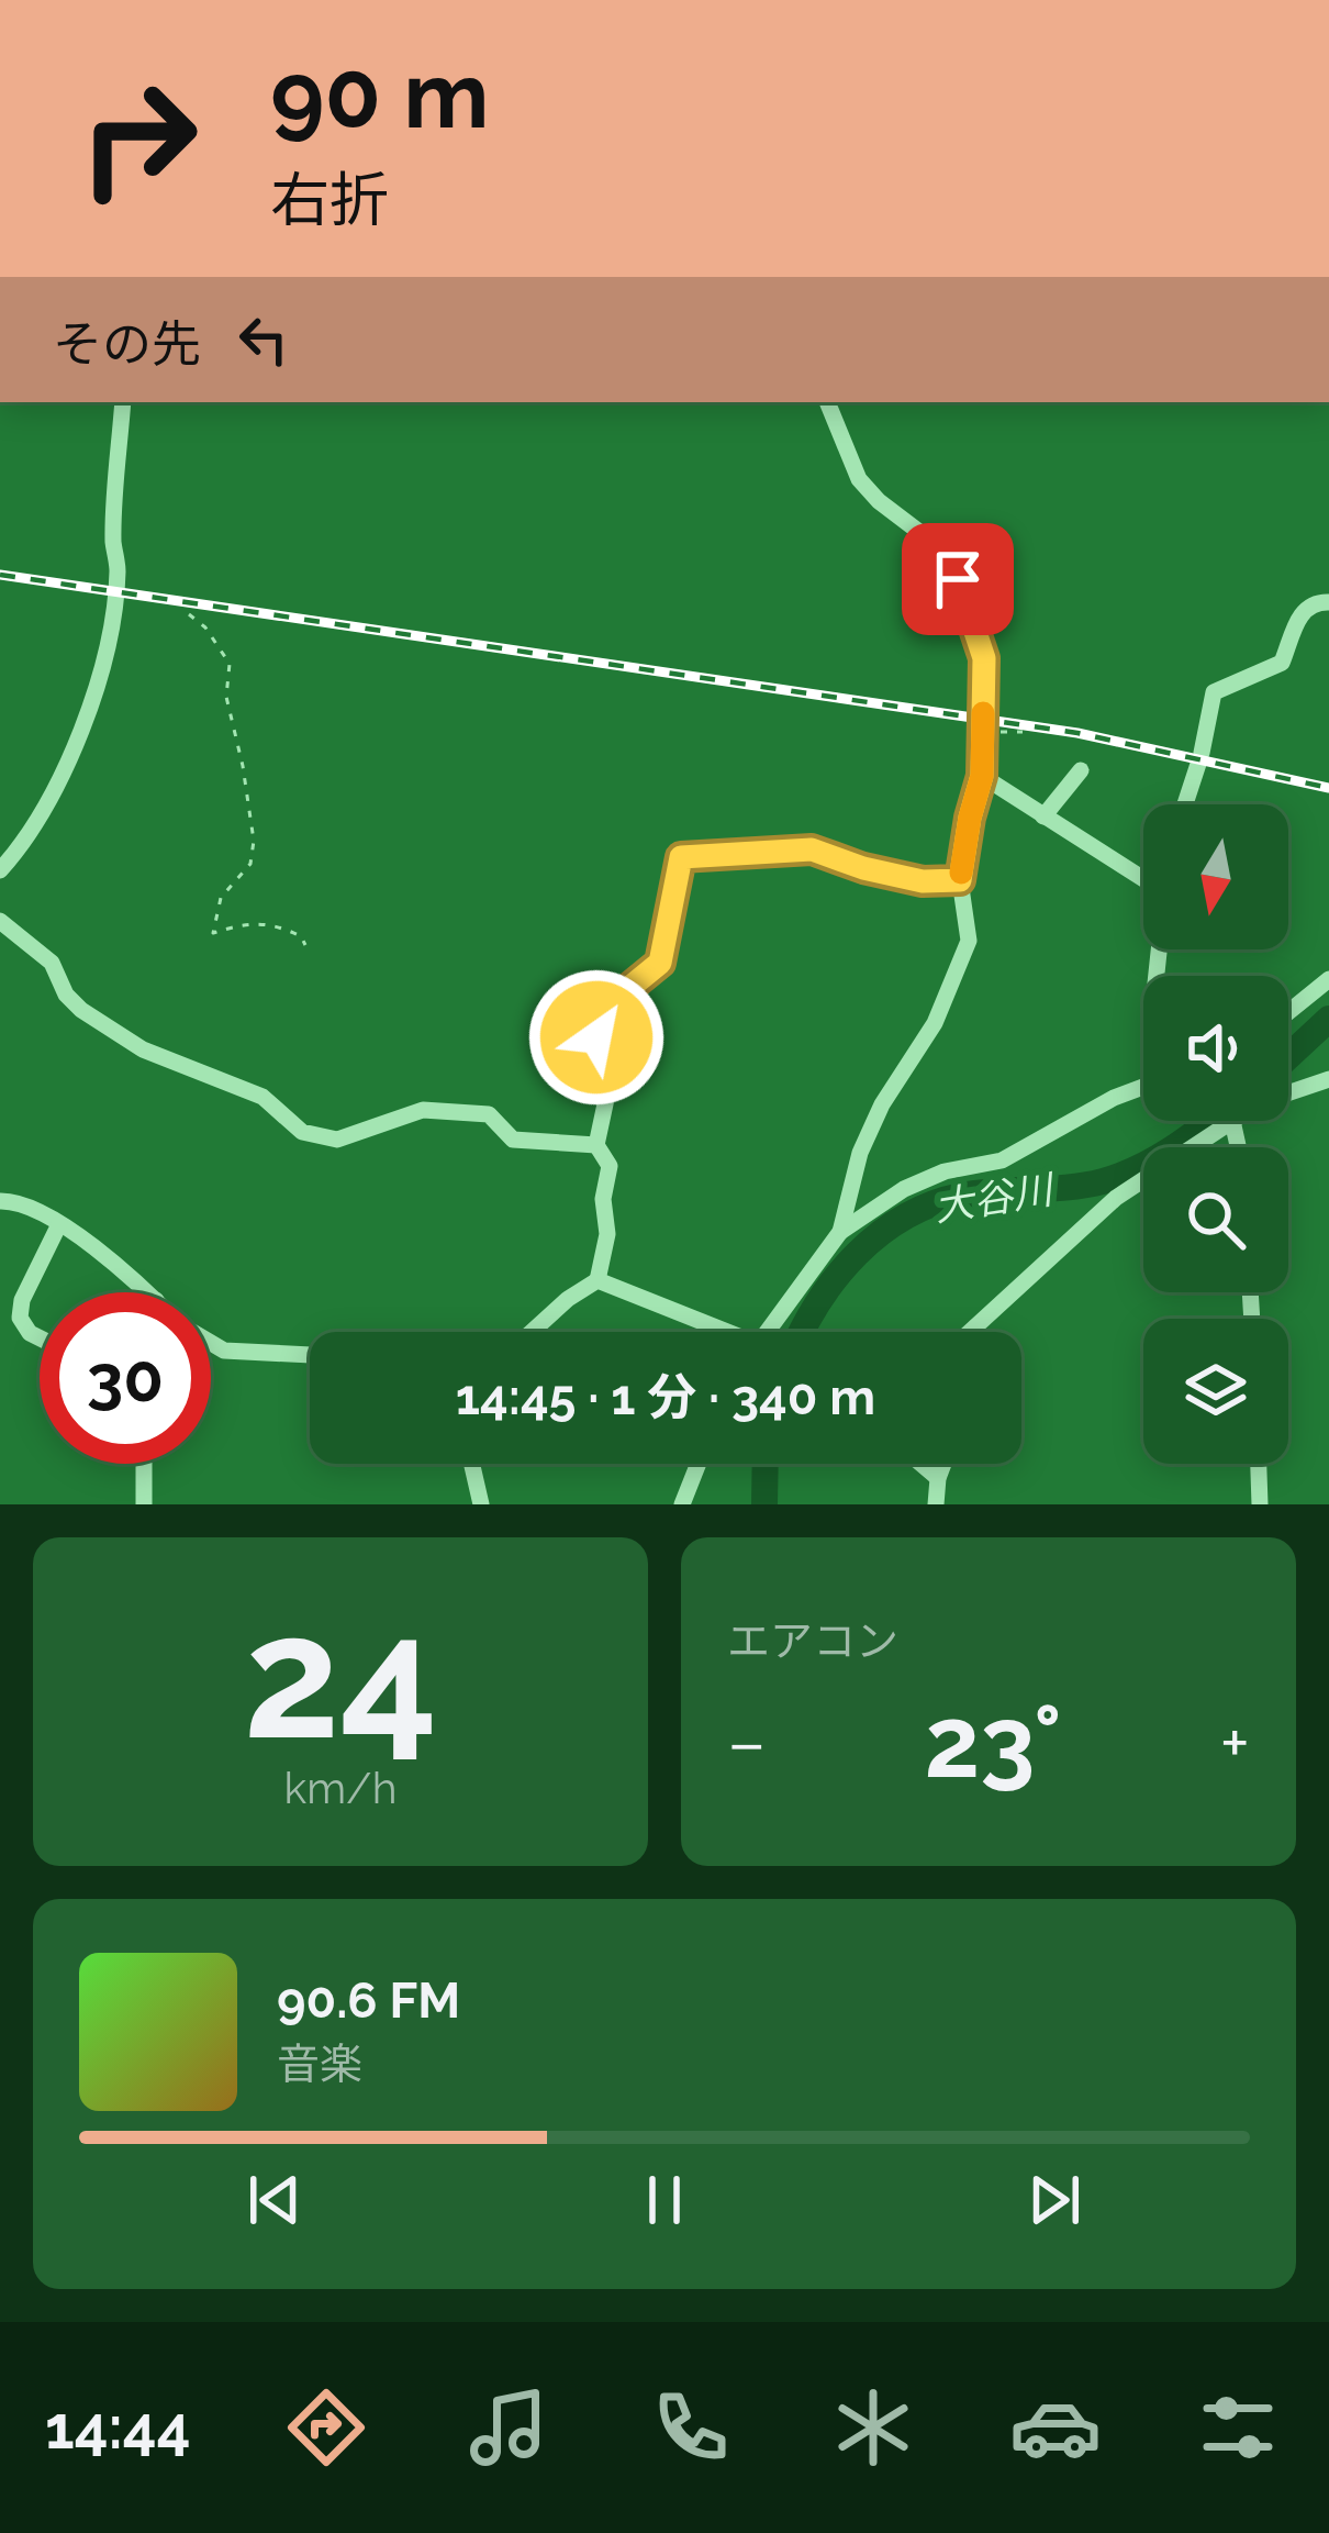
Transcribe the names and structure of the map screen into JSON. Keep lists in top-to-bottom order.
{
  "water": ["大谷川"],
  "north": "bottom",
  "page": {
    "turn": ["90 m", "右折"],
    "then": "その先",
    "limit": "30",
    "trip": "14:45 · 1 分 · 340 m",
    "tile": [
      ["24", "km/h"],
      "エアコン"
    ],
    "heat": ["−", "23°", "+"],
    "song": ["90.6 FM", "音楽"],
    "tabs": "14:44"
  }
}
